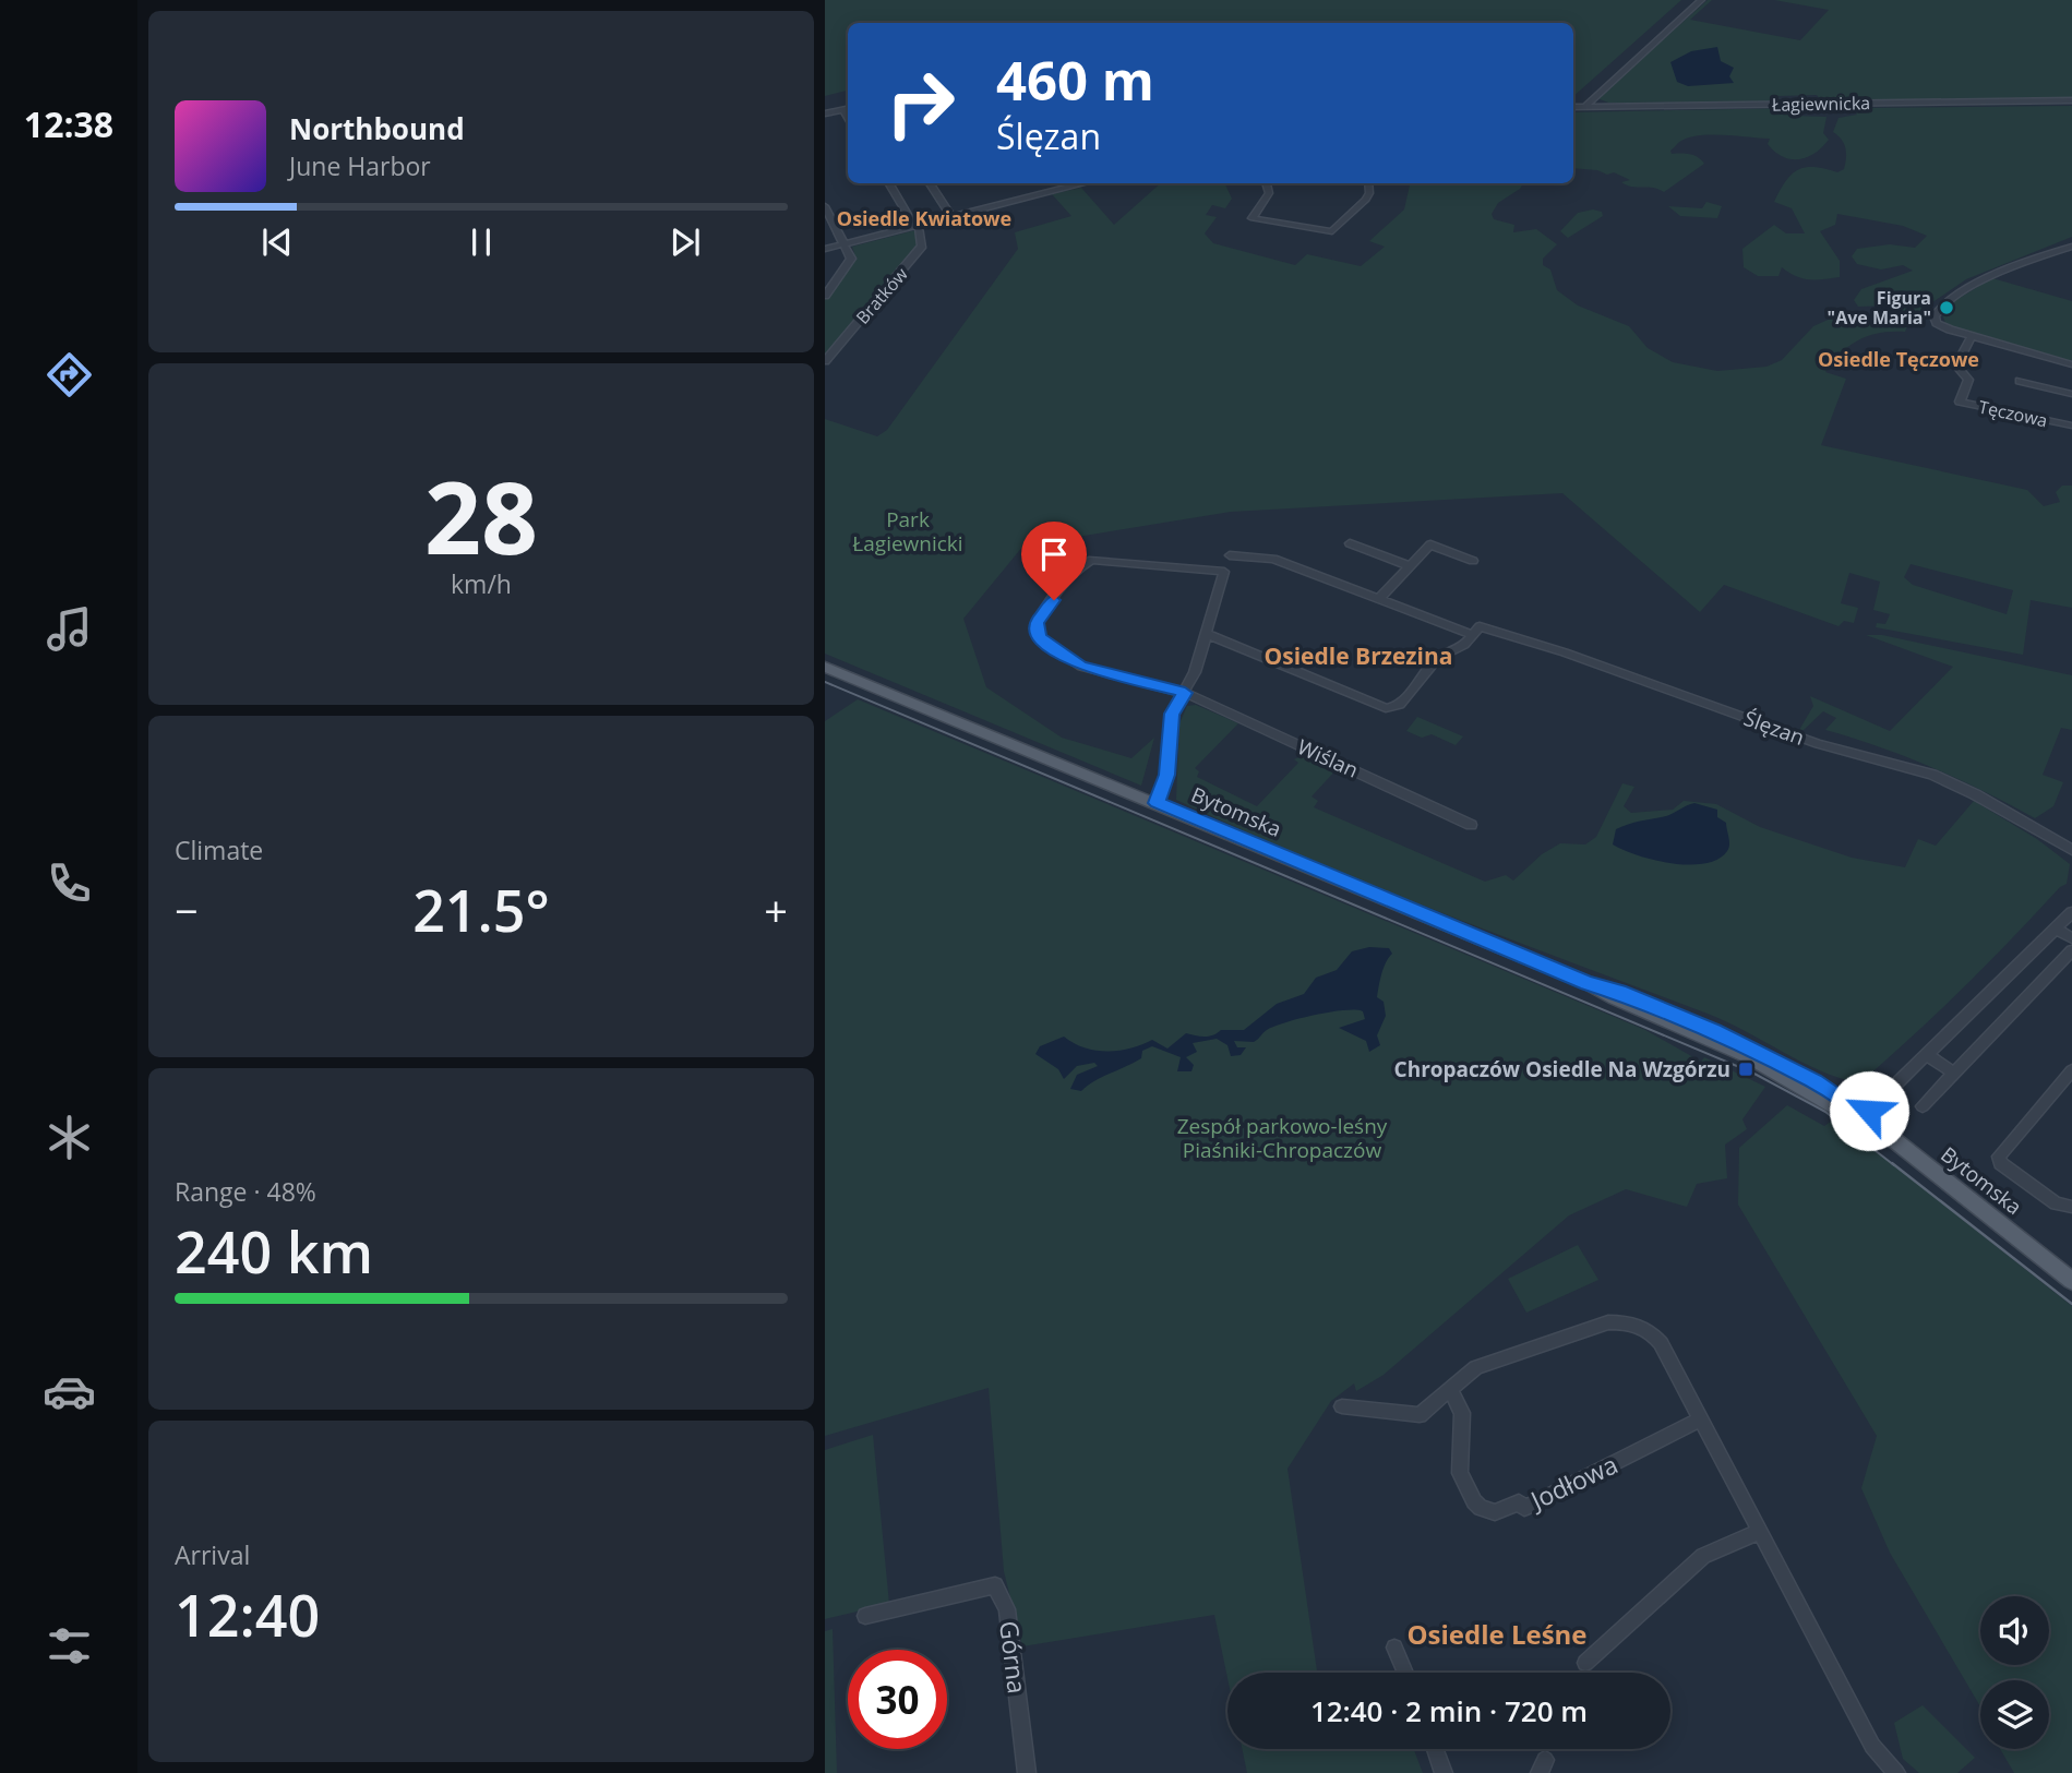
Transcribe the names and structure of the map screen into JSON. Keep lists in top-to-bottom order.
{
  "streets": {
    "main road": ["Bytomska"],
    "street": [
      "Łagiewnicka",
      "Bratków",
      "Tęczowa",
      "Ślęzan",
      "Wiślan",
      "Jodłowa",
      "Górna"
    ]
  },
  "districts": [
    "Osiedle Kwiatowe",
    "Osiedle Tęczowe",
    "Osiedle Brzezina",
    "Osiedle Leśne"
  ],
  "parks": ["Park Łagiewnicki", "Zespół parkowo-leśny Piaśniki-Chropaczów"],
  "places": {
    "other": ["Figura \"Ave Maria\""],
    "transit": ["Chropaczów Osiedle Na Wzgórzu"]
  },
  "page": {
    "tabs": "12:38",
    "turn": ["460 m", "Ślęzan"],
    "song": ["Northbound", "June Harbor"],
    "tile": [
      ["28", "km/h"],
      "Climate",
      ["Range · 48%", "240 km"],
      ["Arrival", "12:40"]
    ],
    "heat": ["−", "21.5°", "+"],
    "limit": "30",
    "trip": "12:40 · 2 min · 720 m"
  }
}
